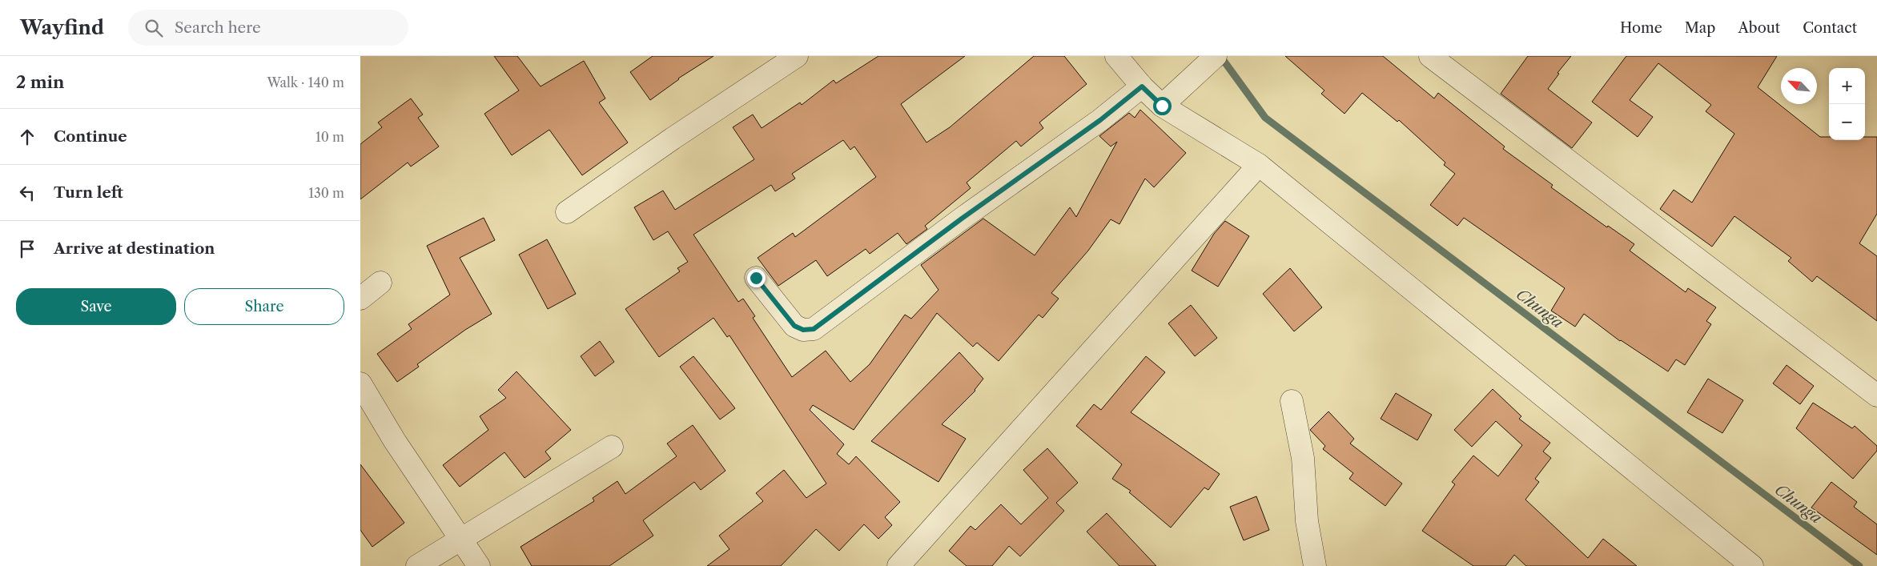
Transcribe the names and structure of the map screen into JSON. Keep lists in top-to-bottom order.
{
  "water": ["Chunga"],
  "north": "top left",
  "page": {
    "header": "Wayfind",
    "search": "Search here",
    "nav": [
      "Home",
      "Map",
      "About",
      "Contact"
    ],
    "heading": ["2 min", "Walk · 140 m"],
    "map_buttons": ["+", "−"],
    "list": [
      ["Continue", "10 m"],
      ["Turn left", "130 m"],
      "Arrive at destination"
    ],
    "buttons": ["Save", "Share"]
  }
}
